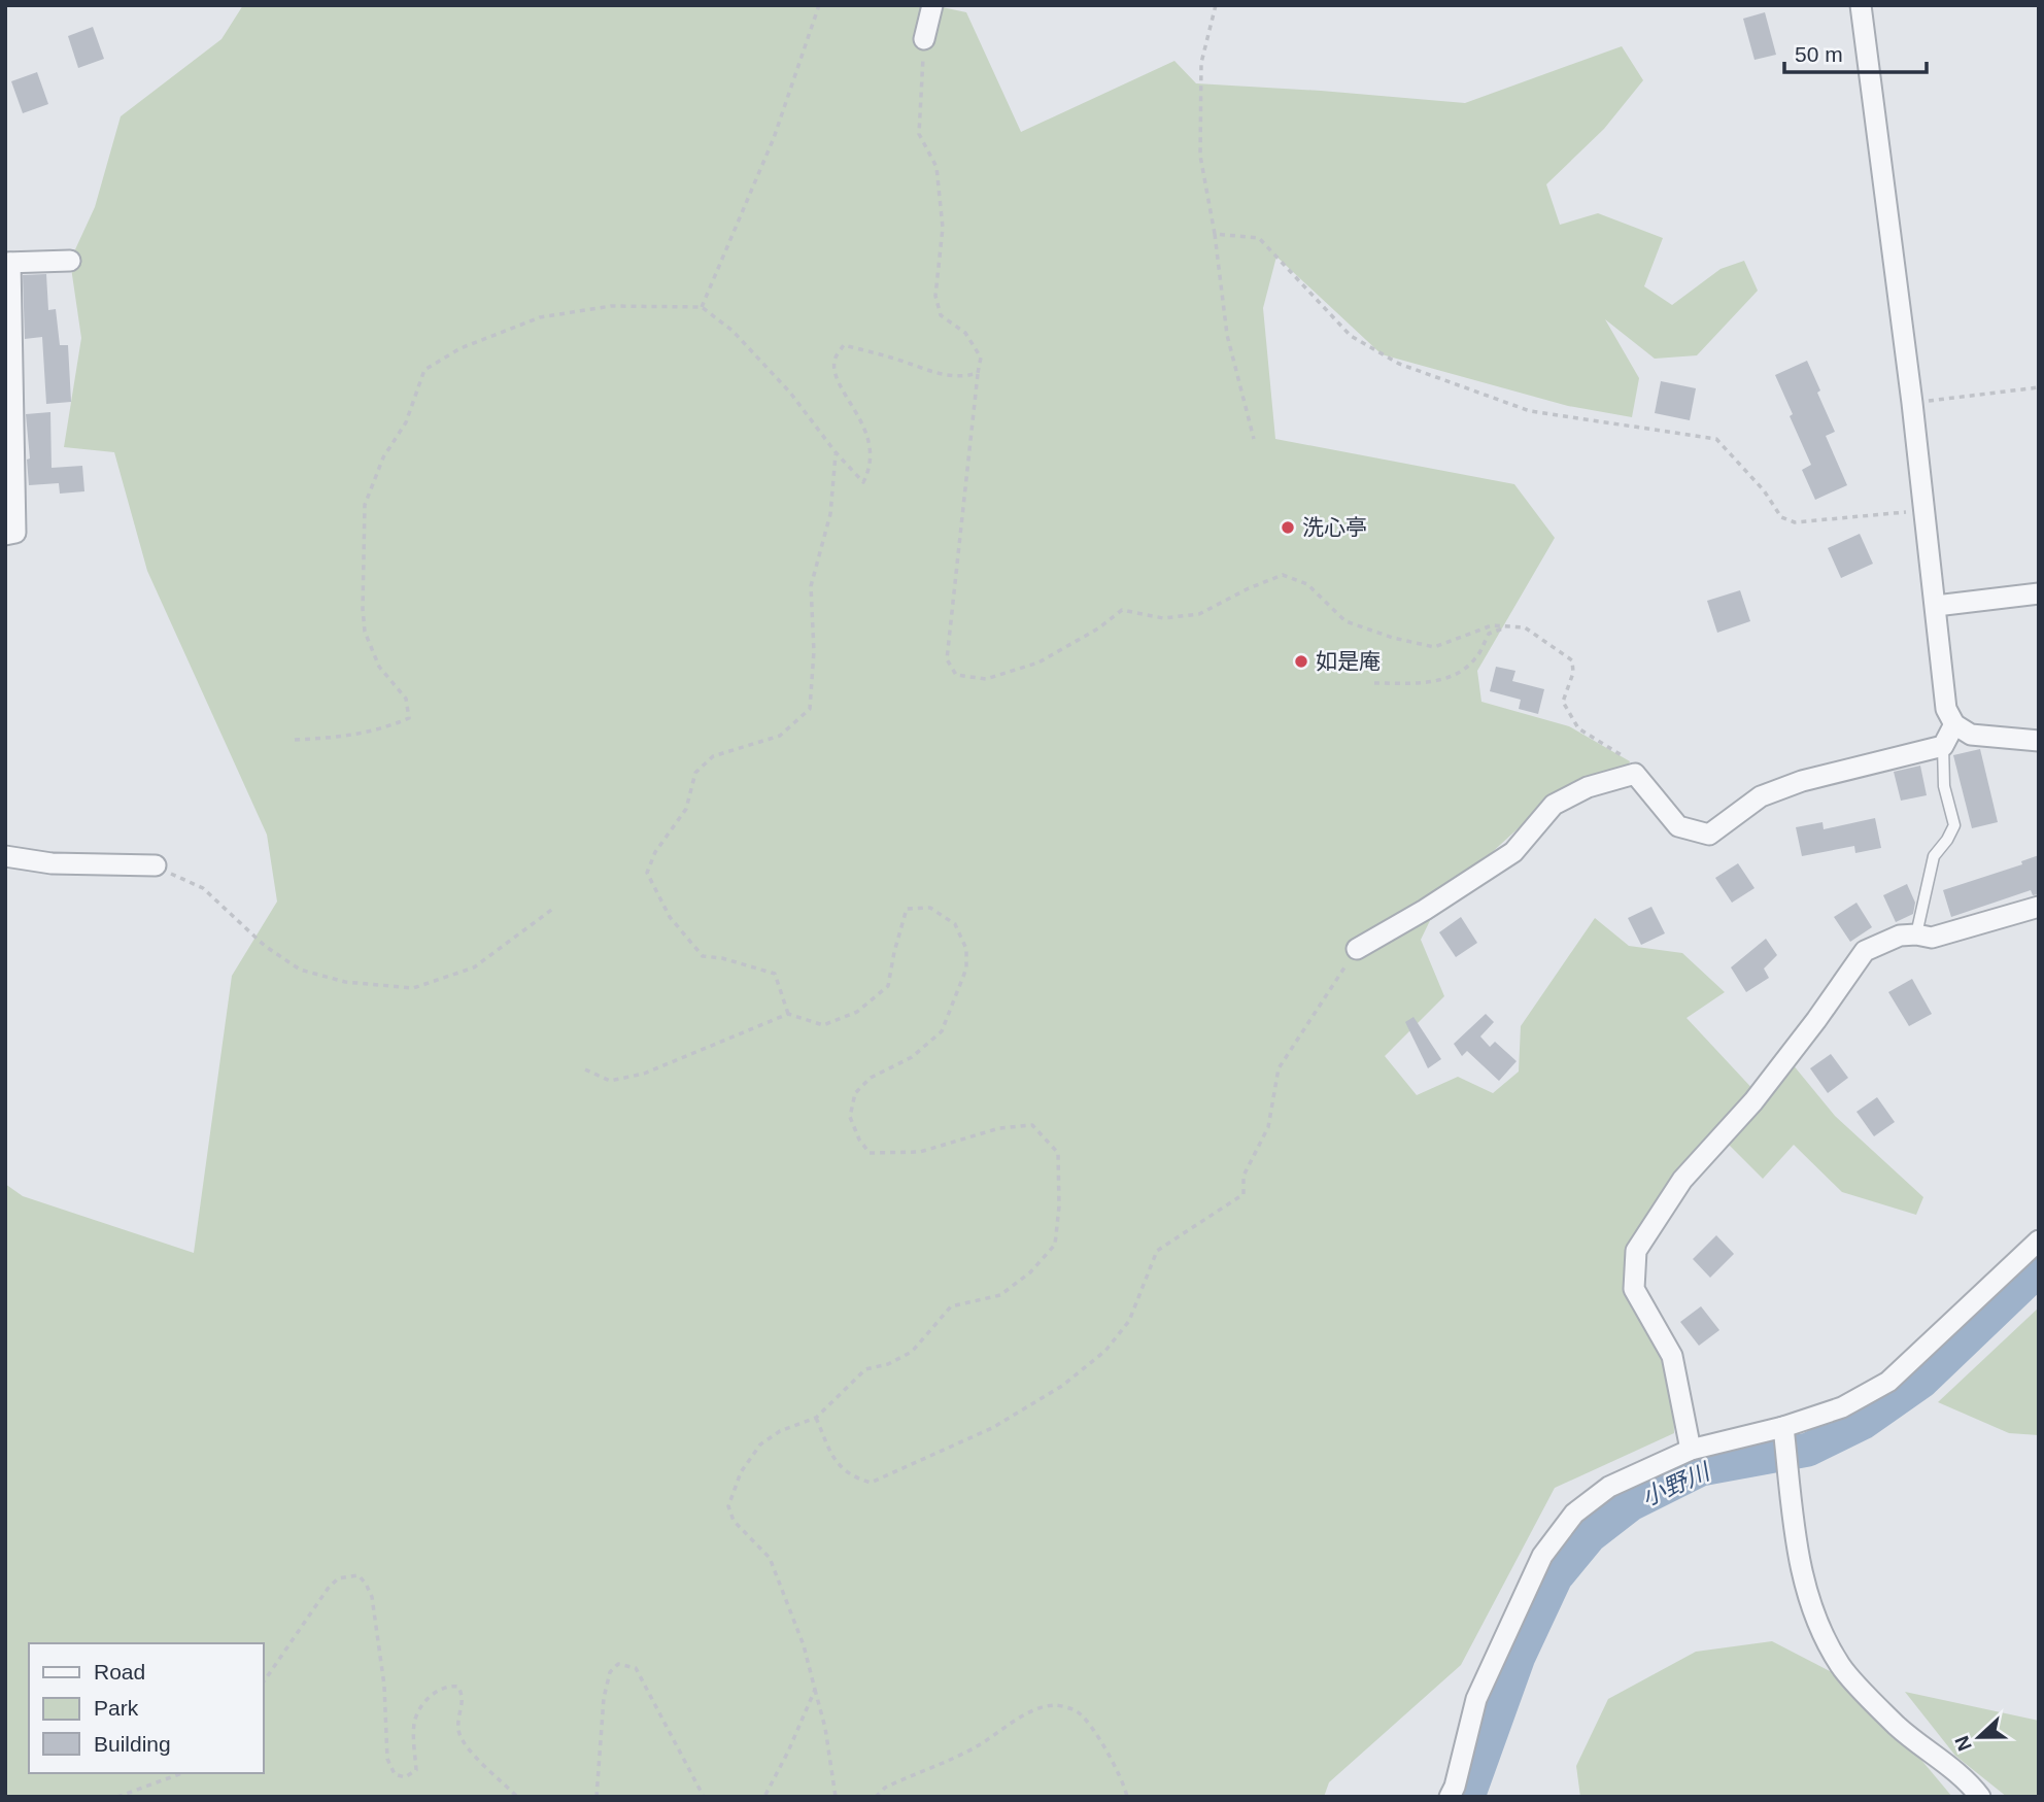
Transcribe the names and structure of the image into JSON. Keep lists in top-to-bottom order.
{
  "water": ["小野川"],
  "places": ["洗心亭", "如是庵"],
  "legend": ["Road", "Park", "Building"],
  "scale_bar": "50 m",
  "north": "left"
}
